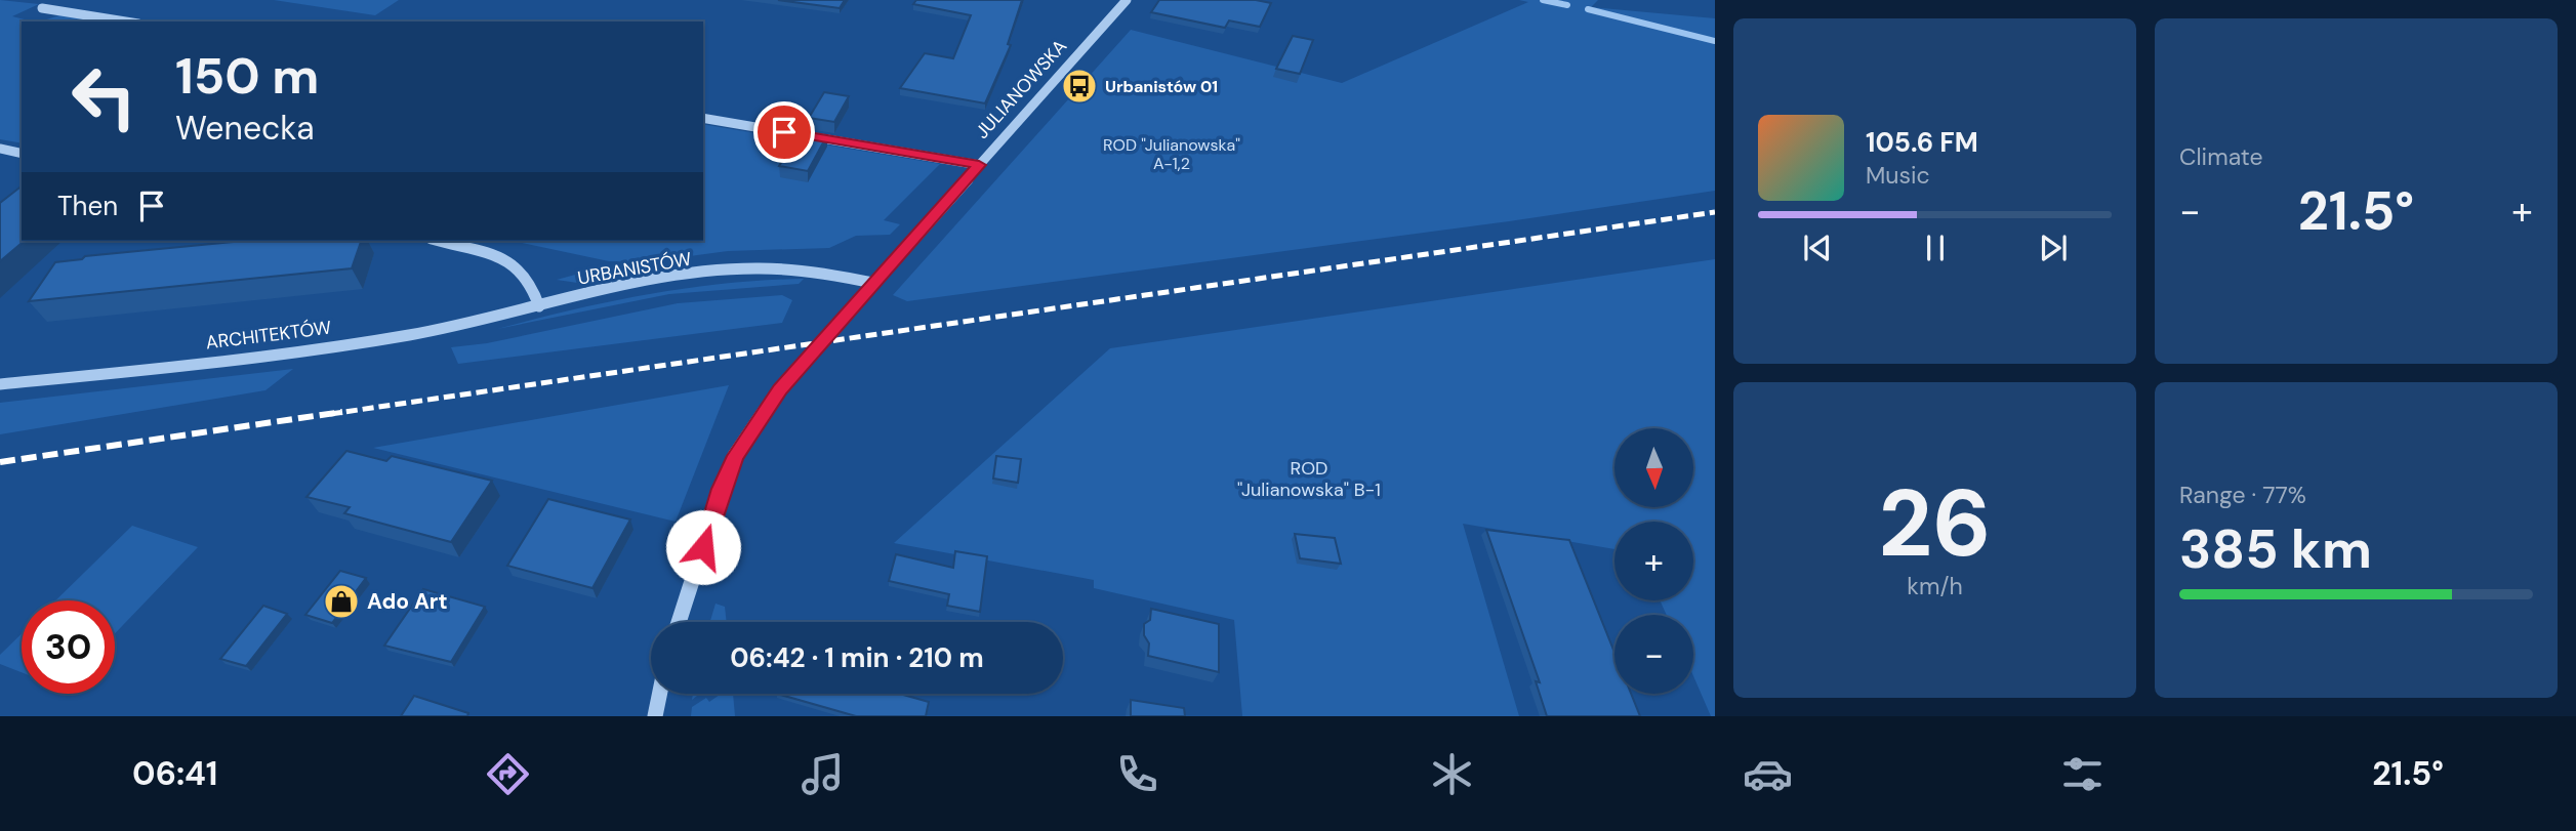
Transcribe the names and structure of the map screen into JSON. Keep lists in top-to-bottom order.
{
  "streets": {
    "street": ["JULIANOWSKA", "URBANISTÓW", "ARCHITEKTÓW"]
  },
  "crossings": [
    ["JULIANOWSKA", "URBANISTÓW"],
    ["URBANISTÓW", "ARCHITEKTÓW"]
  ],
  "parks": ["ROD \"Julianowska\" A-1,2", "ROD \"Julianowska\" B-1"],
  "places": {
    "bus stop": ["Urbanistów 01"],
    "shop": ["Ado Art"]
  },
  "north": "bottom",
  "page": {
    "tile": [
      "Climate",
      ["26", "km/h"],
      ["Range · 77%", "385 km"]
    ],
    "turn": ["150 m", "Wenecka"],
    "song": ["105.6 FM", "Music"],
    "then": "Then",
    "heat": ["−", "21.5°", "+"],
    "map_buttons": ["+", "−"],
    "limit": "30",
    "trip": "06:42 · 1 min · 210 m",
    "tabs": ["06:41", "21.5°"]
  }
}
